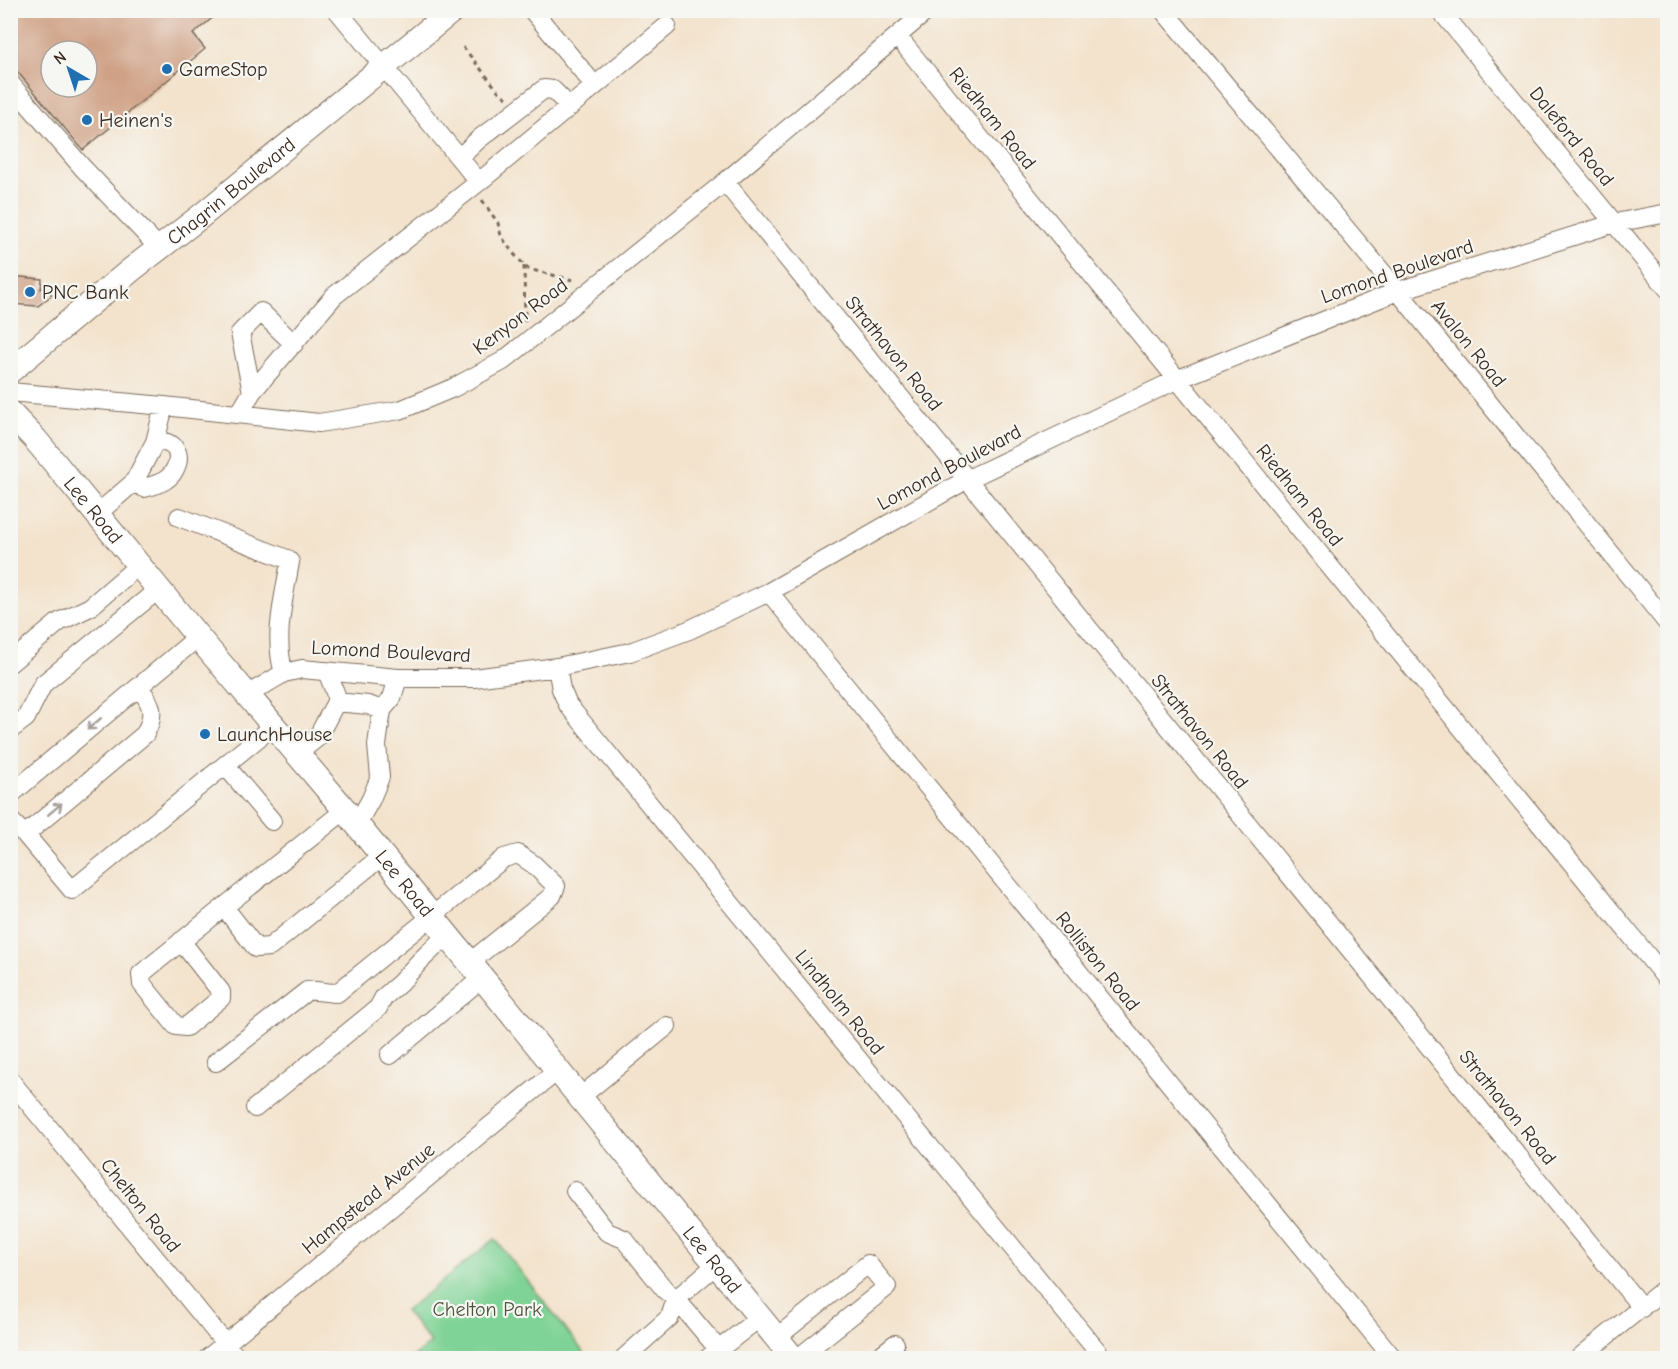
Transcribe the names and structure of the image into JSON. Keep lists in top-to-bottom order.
{
  "streets": {
    "main road": ["Chagrin Boulevard", "Lee Road"],
    "street": [
      "Riedham Road",
      "Daleford Road",
      "Lomond Boulevard",
      "Kenyon Road",
      "Avalon Road",
      "Strathavon Road",
      "Rolliston Road",
      "Lindholm Road",
      "Hampstead Avenue",
      "Chelton Road"
    ]
  },
  "crossings": [
    ["Riedham Road", "Lomond Boulevard"],
    ["Riedham Road", "Kenyon Road"],
    ["Daleford Road", "Lomond Boulevard"],
    ["Lomond Boulevard", "Avalon Road"],
    ["Lomond Boulevard", "Strathavon Road"],
    ["Lomond Boulevard", "Lee Road"],
    ["Lomond Boulevard", "Rolliston Road"],
    ["Lomond Boulevard", "Lindholm Road"],
    ["Kenyon Road", "Strathavon Road"],
    ["Lee Road", "Hampstead Avenue"],
    ["Hampstead Avenue", "Chelton Road"]
  ],
  "parks": ["Chelton Park"],
  "places": [
    "GameStop",
    "Heinen's",
    "PNC Bank",
    "LaunchHouse"
  ],
  "north": "top left"
}
